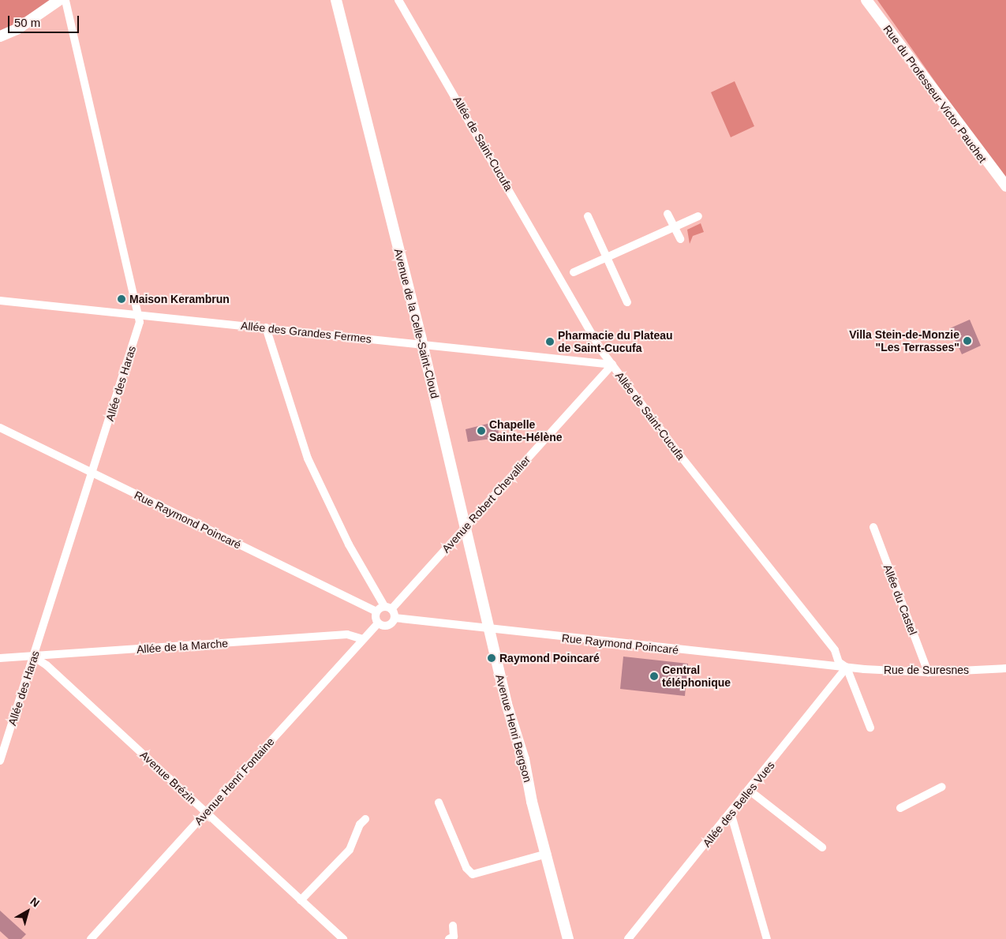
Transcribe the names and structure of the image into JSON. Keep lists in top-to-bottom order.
{
  "streets": {
    "street": [
      "Rue du Professeur Victor Pauchet",
      "Allée de Saint-Cucufa",
      "Avenue de la Celle-Saint-Cloud",
      "Allée des Grandes Fermes",
      "Allée des Haras",
      "Avenue Robert Chevallier",
      "Rue Raymond Poincaré",
      "Allée du Castel",
      "Allée de la Marche",
      "Rue de Suresnes",
      "Avenue Henri Bergson",
      "Avenue Brézin",
      "Avenue Henri Fontaine",
      "Allée des Belles Vues"
    ]
  },
  "crossings": [
    ["Allée de Saint-Cucufa", "Allée des Grandes Fermes"],
    ["Allée de Saint-Cucufa", "Avenue Robert Chevallier"],
    ["Allée de Saint-Cucufa", "Rue Raymond Poincaré"],
    ["Allée de Saint-Cucufa", "Rue de Suresnes"],
    ["Allée de Saint-Cucufa", "Allée des Belles Vues"],
    ["Avenue de la Celle-Saint-Cloud", "Allée des Grandes Fermes"],
    ["Avenue de la Celle-Saint-Cloud", "Avenue Robert Chevallier"],
    ["Avenue de la Celle-Saint-Cloud", "Rue Raymond Poincaré"],
    ["Avenue de la Celle-Saint-Cloud", "Avenue Henri Bergson"],
    ["Allée des Grandes Fermes", "Allée des Haras"],
    ["Allée des Grandes Fermes", "Avenue Robert Chevallier"],
    ["Allée des Haras", "Rue Raymond Poincaré"],
    ["Allée des Haras", "Allée de la Marche"],
    ["Allée des Haras", "Avenue Brézin"],
    ["Avenue Robert Chevallier", "Rue Raymond Poincaré"],
    ["Rue Raymond Poincaré", "Rue de Suresnes"],
    ["Rue Raymond Poincaré", "Allée des Belles Vues"],
    ["Allée du Castel", "Rue de Suresnes"],
    ["Allée de la Marche", "Avenue Brézin"],
    ["Allée de la Marche", "Avenue Henri Fontaine"],
    ["Rue de Suresnes", "Allée des Belles Vues"],
    ["Avenue Brézin", "Avenue Henri Fontaine"]
  ],
  "places": [
    "Maison Kerambrun",
    "Villa Stein-de-Monzie \"Les Terrasses\"",
    "Pharmacie du Plateau de Saint-Cucufa",
    "Chapelle Sainte-Hélène",
    "Raymond Poincaré",
    "Central téléphonique"
  ],
  "scale_bar": "50 m",
  "north": "top right"
}
